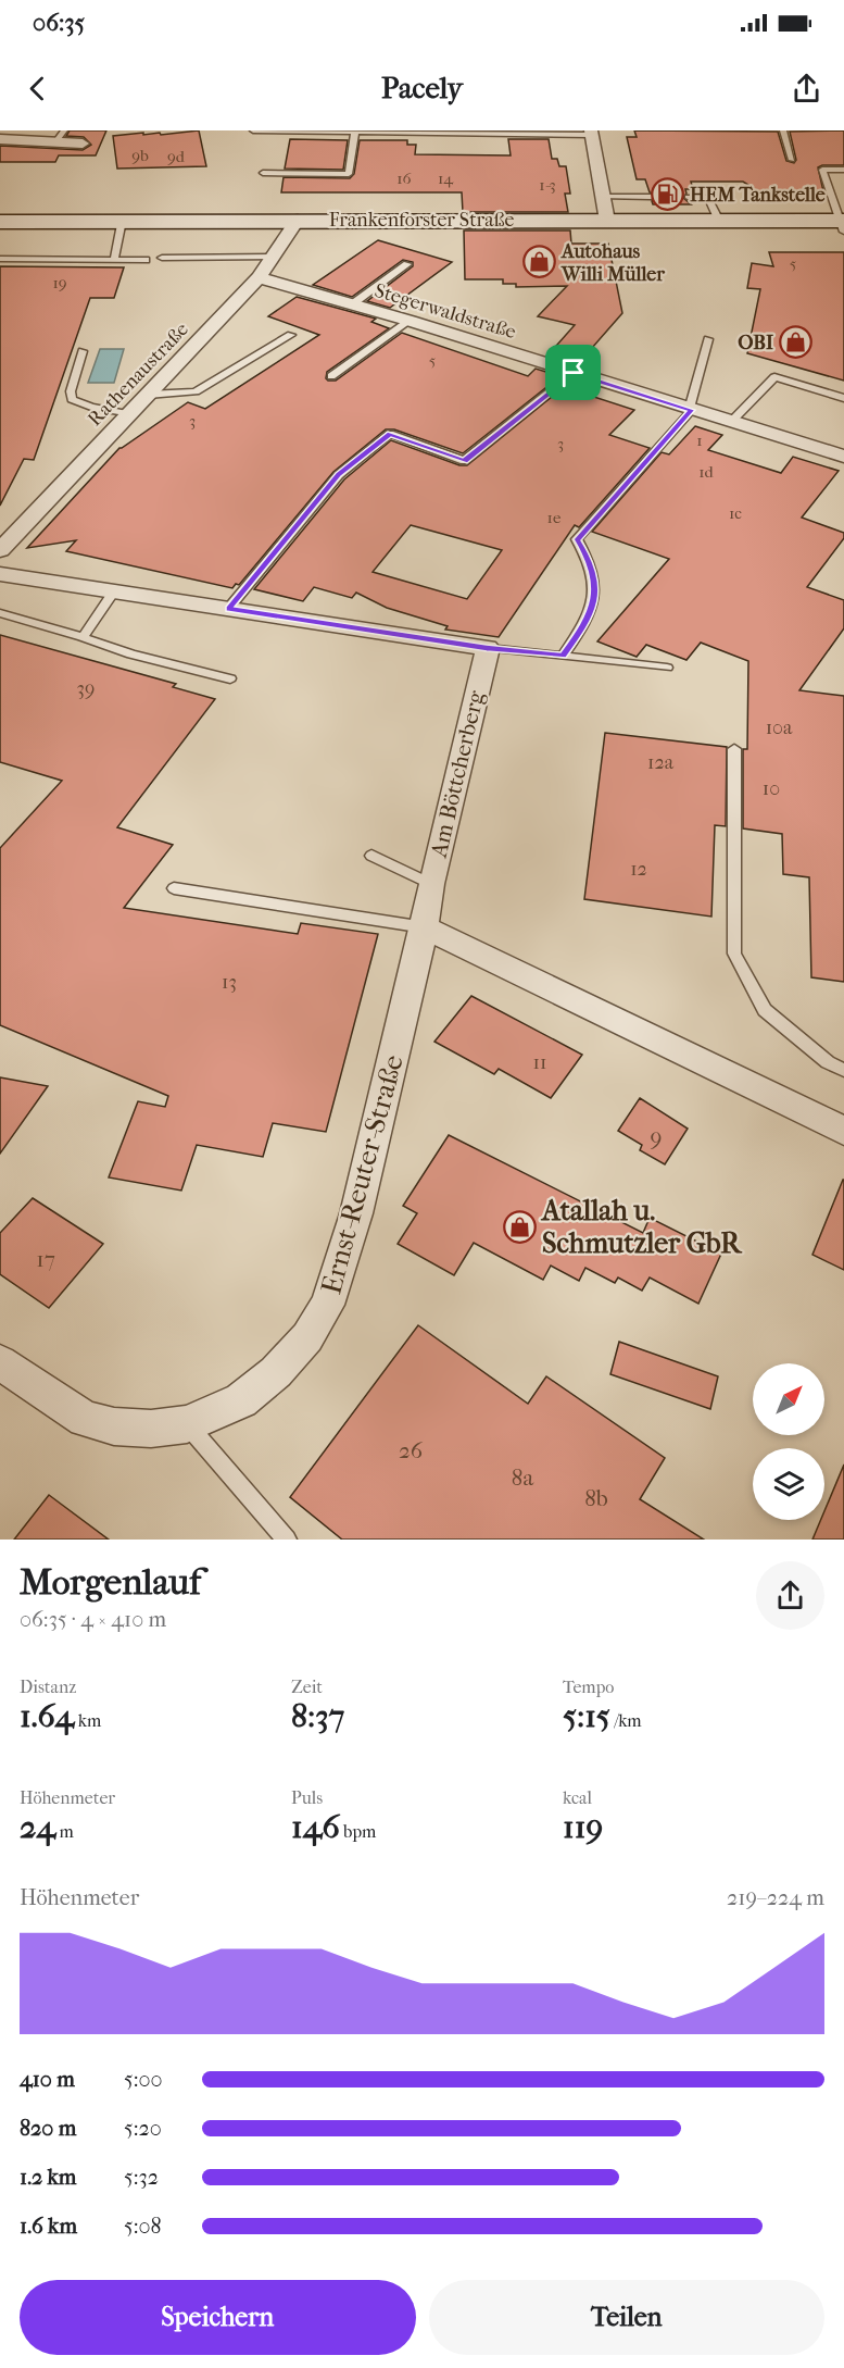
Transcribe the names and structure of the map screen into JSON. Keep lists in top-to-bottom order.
{
  "streets": {
    "main road": ["Frankenforster Straße"],
    "street": [
      "Stegerwaldstraße",
      "Rathenaustraße",
      "Am Böttcherberg",
      "Ernst-Reuter-Straße"
    ]
  },
  "crossings": [
    ["Frankenforster Straße", "Rathenaustraße"],
    ["Stegerwaldstraße", "Rathenaustraße"],
    ["Am Böttcherberg", "Ernst-Reuter-Straße"]
  ],
  "places": {
    "fuel station": ["HEM Tankstelle"],
    "shop": ["Autohaus Willi Müller", "OBI", "Atallah u. Schmutzler GbR"]
  },
  "house_numbers": [
    "9b",
    "9d",
    "16",
    "14",
    "1-3",
    "5",
    "19",
    "5",
    "3",
    "1",
    "3",
    "1d",
    "1c",
    "1e",
    "39",
    "10a",
    "12a",
    "10",
    "12",
    "13",
    "11",
    "9",
    "17",
    "26",
    "8a",
    "8b"
  ],
  "north": "top right",
  "page": {
    "status": "06:35",
    "header": "Pacely",
    "heading": ["Morgenlauf", "06:35 · 4 × 410 m"],
    "stats": [
      ["Distanz", "1.64 km"],
      ["Zeit", "8:37"],
      ["Tempo", "5:15 /km"],
      ["Höhenmeter", "24 m"],
      ["Puls", "146 bpm"],
      ["kcal", "119"]
    ],
    "chart": ["Höhenmeter", "219–224 m"],
    "list": [
      {
        "name": "410 m",
        "note": "5:00"
      },
      {
        "name": "820 m",
        "note": "5:20"
      },
      {
        "name": "1.2 km",
        "note": "5:32"
      },
      {
        "name": "1.6 km",
        "note": "5:08"
      }
    ],
    "buttons": ["Speichern", "Teilen"]
  }
}
